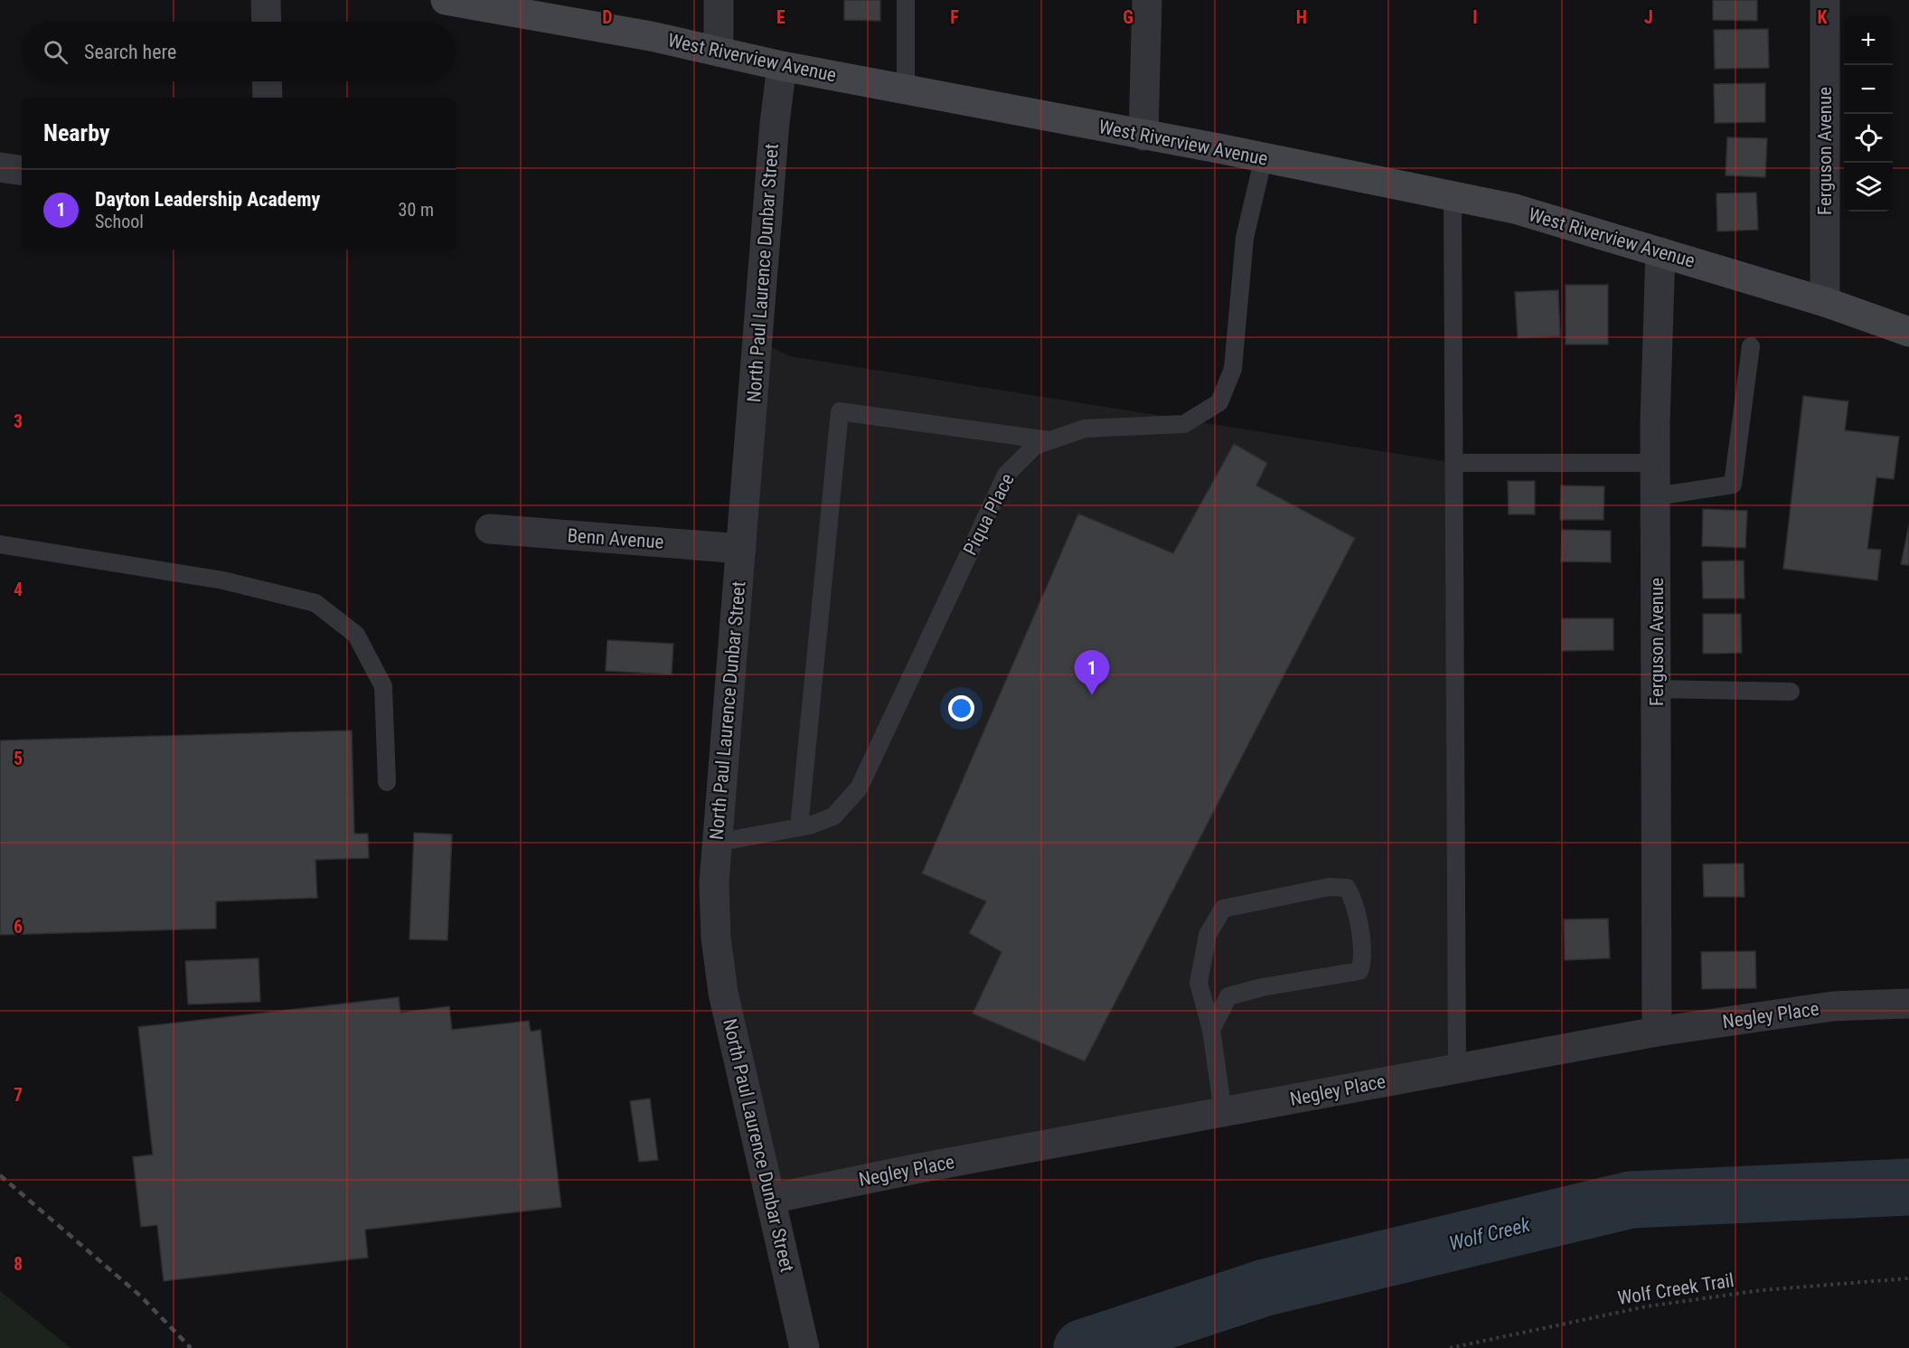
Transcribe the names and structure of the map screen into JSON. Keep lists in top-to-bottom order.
{
  "streets": {
    "street": [
      "West Riverview Avenue",
      "Ferguson Avenue",
      "North Paul Laurence Dunbar Street",
      "Benn Avenue",
      "Negley Place"
    ],
    "lane": ["Piqua Place"],
    "path": ["Wolf Creek Trail"]
  },
  "crossings": [
    ["West Riverview Avenue", "Ferguson Avenue"],
    ["West Riverview Avenue", "North Paul Laurence Dunbar Street"],
    ["West Riverview Avenue", "Piqua Place"],
    ["Ferguson Avenue", "Negley Place"],
    ["North Paul Laurence Dunbar Street", "Piqua Place"],
    ["North Paul Laurence Dunbar Street", "Benn Avenue"],
    ["North Paul Laurence Dunbar Street", "Negley Place"]
  ],
  "water": ["Wolf Creek"],
  "page": {
    "map_buttons": ["+", "−"],
    "search": "Search here",
    "heading": "Nearby",
    "list": [
      {
        "mark": "1",
        "name": "Dayton Leadership Academy",
        "note": "School",
        "value": "30 m"
      }
    ],
    "pins": "1"
  },
  "grid": {
    "columns": [
      "D",
      "E",
      "F",
      "G",
      "H",
      "I",
      "J",
      "K"
    ],
    "rows": [
      "3",
      "4",
      "5",
      "6",
      "7",
      "8"
    ]
  }
}
